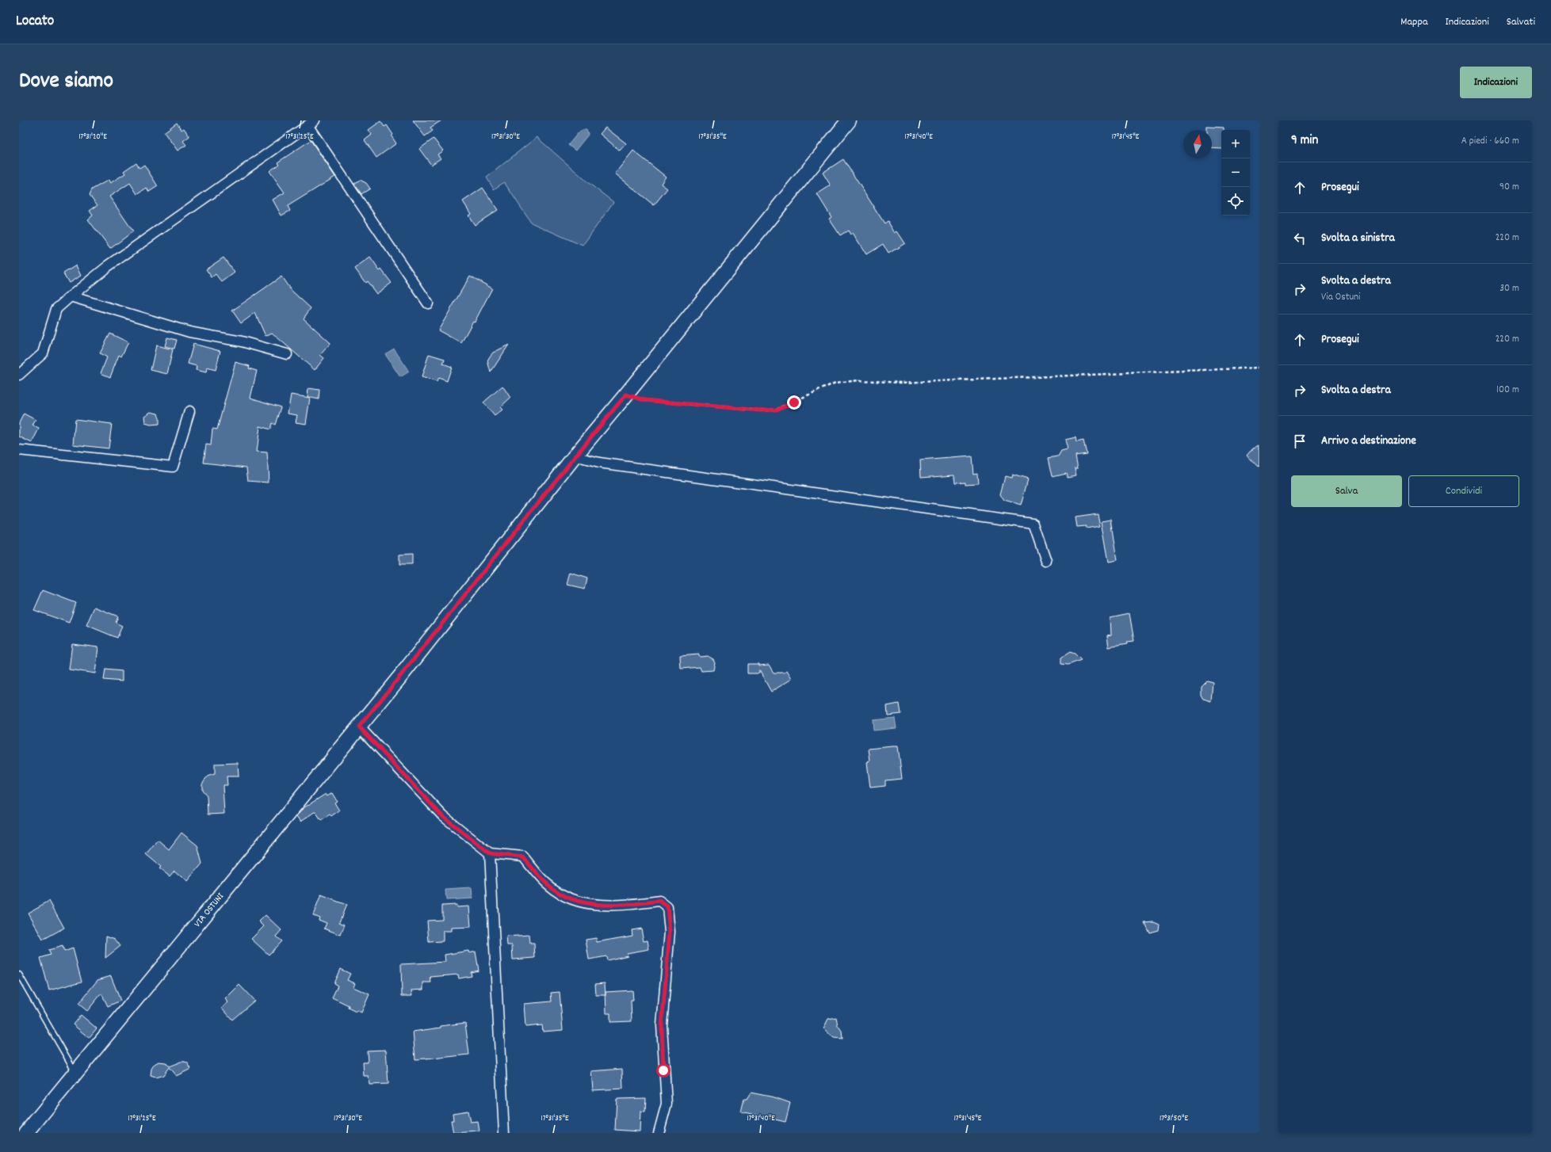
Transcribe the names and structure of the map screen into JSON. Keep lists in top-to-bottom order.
{
  "streets": {
    "main road": ["VIA OSTUNI"]
  },
  "north": "top",
  "page": {
    "header": "Locato",
    "nav": ["Mappa", "Indicazioni", "Salvati"],
    "title": "Dove siamo",
    "buttons": [
      "Indicazioni",
      ["Salva", "Condividi"]
    ],
    "heading": ["9 min", "A piedi · 660 m"],
    "map_buttons": ["+", "−"],
    "list": [
      ["Prosegui", "90 m"],
      ["Svolta a sinistra", "220 m"],
      ["Svolta a destra", "Via Ostuni", "30 m"],
      ["Prosegui", "220 m"],
      ["Svolta a destra", "100 m"],
      "Arrivo a destinazione"
    ]
  },
  "coordinates": [
    "17°31'25\"E",
    "17°31'30\"E",
    "17°31'35\"E",
    "17°31'40\"E",
    "17°31'45\"E",
    "17°31'20\"E",
    "17°31'50\"E"
  ]
}
